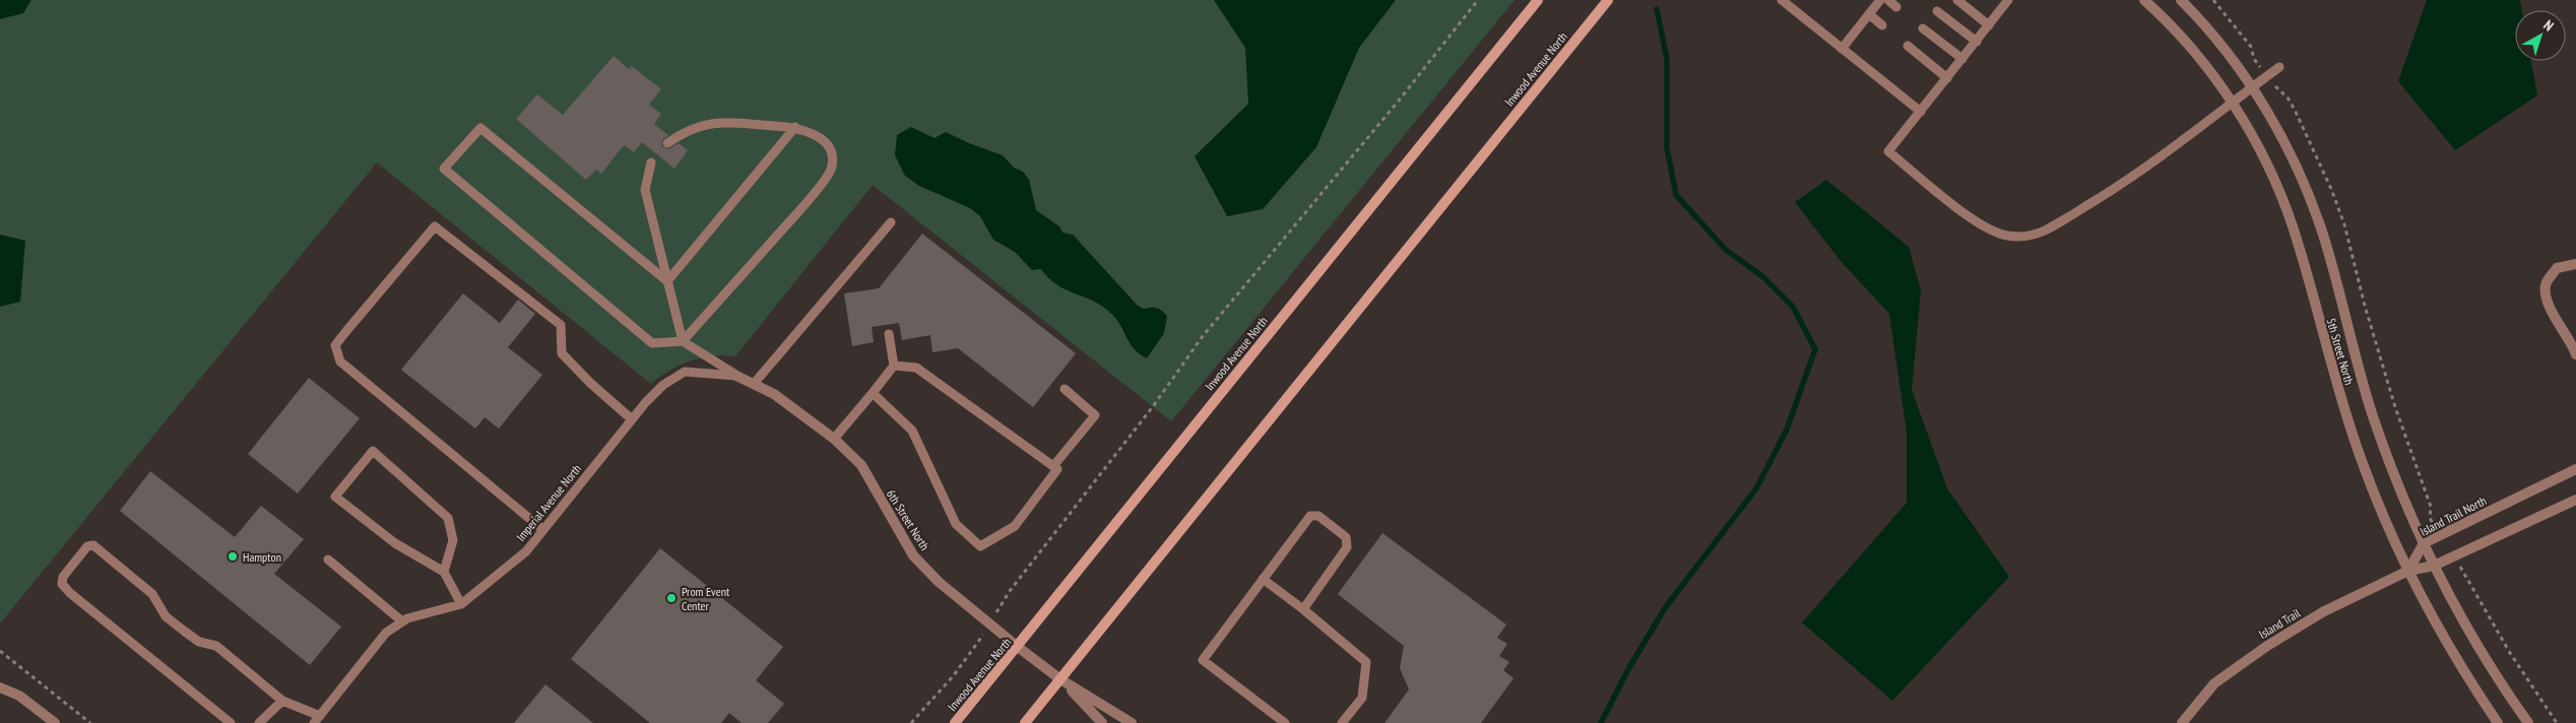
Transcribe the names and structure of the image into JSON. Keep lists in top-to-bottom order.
{
  "streets": {
    "main road": ["Inwood Avenue North"],
    "street": [
      "5th Street North",
      "Island Trail North",
      "6th Street North",
      "Island Trail"
    ],
    "lane": ["Imperial Avenue North"]
  },
  "crossings": [
    ["Inwood Avenue North", "6th Street North"],
    ["5th Street North", "Island Trail North"],
    ["5th Street North", "Island Trail"],
    ["Imperial Avenue North", "6th Street North"],
    ["Island Trail North", "Island Trail"]
  ],
  "places": ["Hampton", "Prom Event Center"],
  "north": "top right"
}
